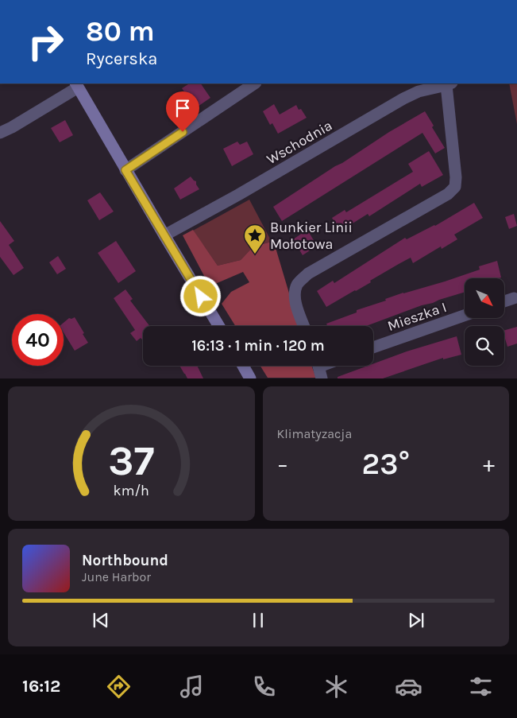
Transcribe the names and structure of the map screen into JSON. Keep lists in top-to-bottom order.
{
  "streets": {
    "street": ["Wschodnia", "Mieszka I"]
  },
  "places": {
    "place": ["Bunkier Linii Mołotowa"]
  },
  "north": "bottom right",
  "page": {
    "turn": ["80 m", "Rycerska"],
    "limit": "40",
    "trip": "16:13 · 1 min · 120 m",
    "tile": "Klimatyzacja",
    "heat": ["−", "23°", "+"],
    "song": ["Northbound", "June Harbor"],
    "tabs": "16:12",
    "gauge": ["37", "km/h"]
  }
}
